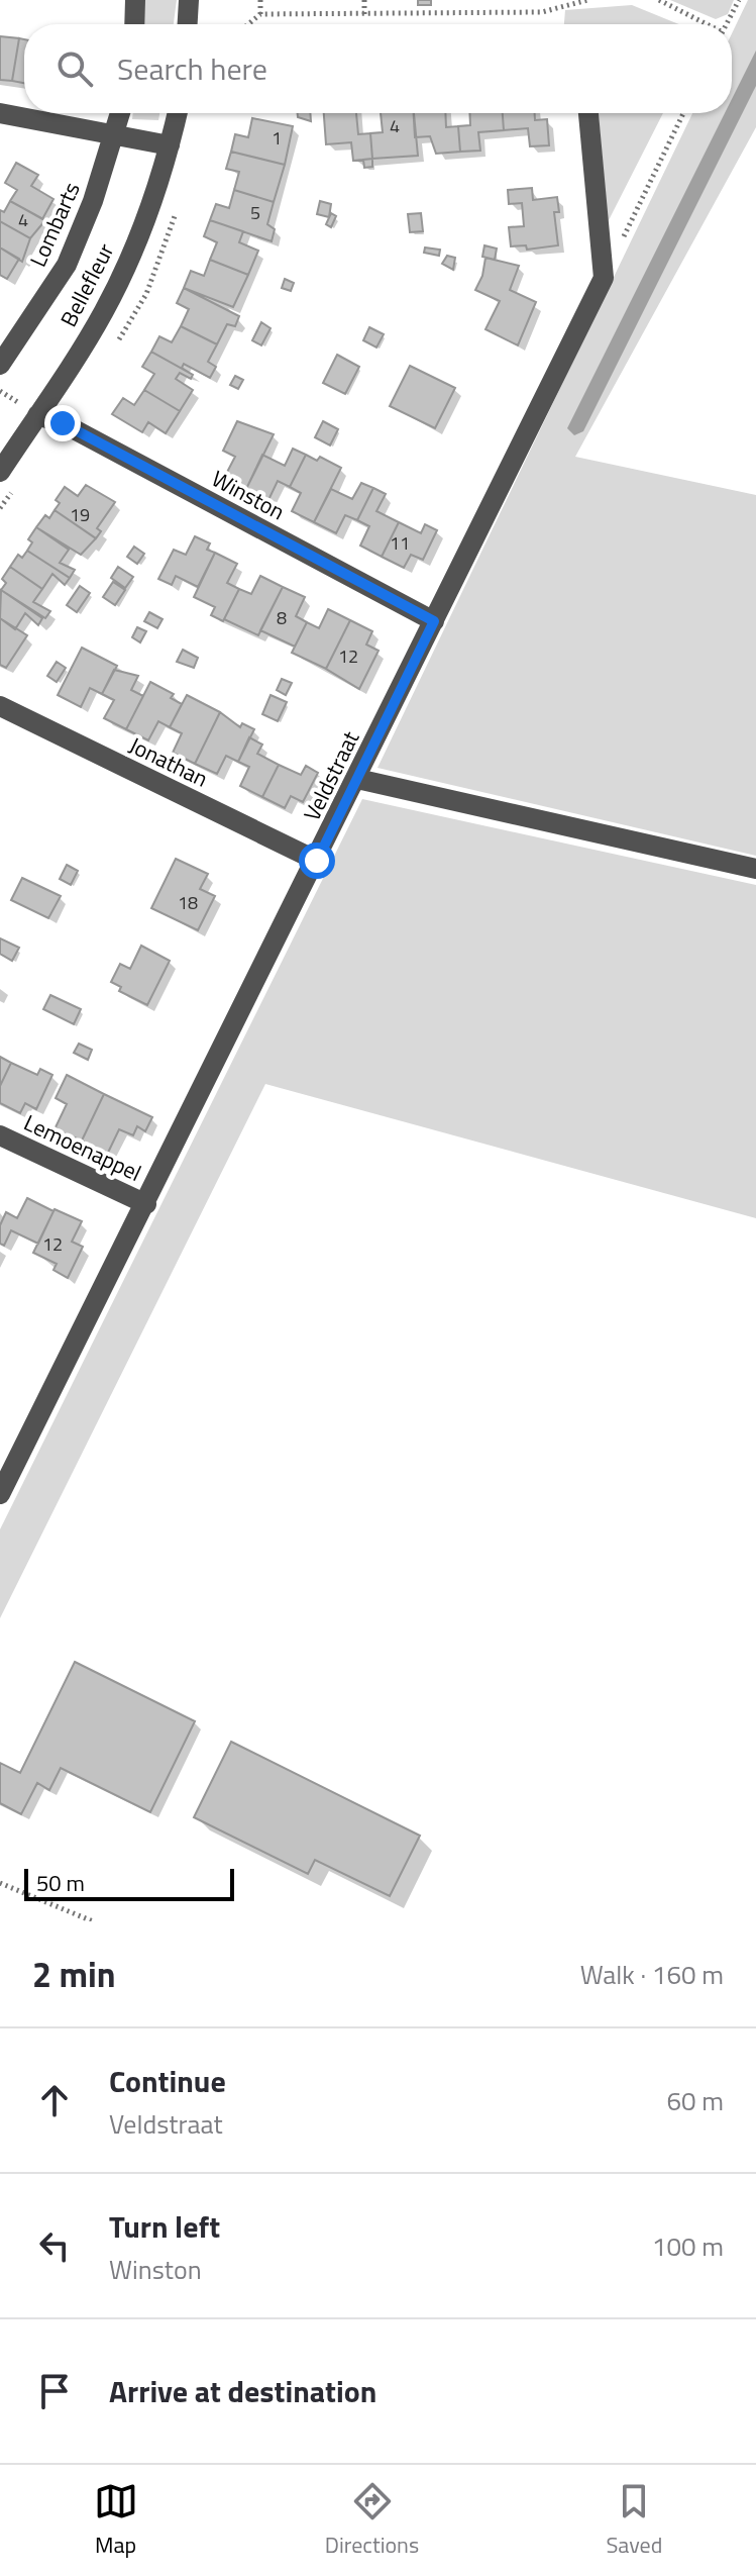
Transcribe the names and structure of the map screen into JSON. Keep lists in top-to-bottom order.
{
  "streets": {
    "street": [
      "Lombarts",
      "Bellefleur",
      "Winston",
      "Jonathan",
      "Veldstraat",
      "Lemoenappel"
    ]
  },
  "crossings": [
    ["Bellefleur", "Winston"],
    ["Winston", "Veldstraat"],
    ["Jonathan", "Veldstraat"],
    ["Veldstraat", "Lemoenappel"]
  ],
  "house_numbers": [
    "4",
    "1",
    "5",
    "4",
    "19",
    "11",
    "8",
    "12",
    "18",
    "12"
  ],
  "scale_bar": "50 m",
  "page": {
    "search": "Search here",
    "scale": "50 m",
    "heading": ["2 min", "Walk · 160 m"],
    "list": [
      ["Continue", "Veldstraat", "60 m"],
      ["Turn left", "Winston", "100 m"],
      "Arrive at destination"
    ],
    "nav": ["Map", "Directions", "Saved"]
  }
}
